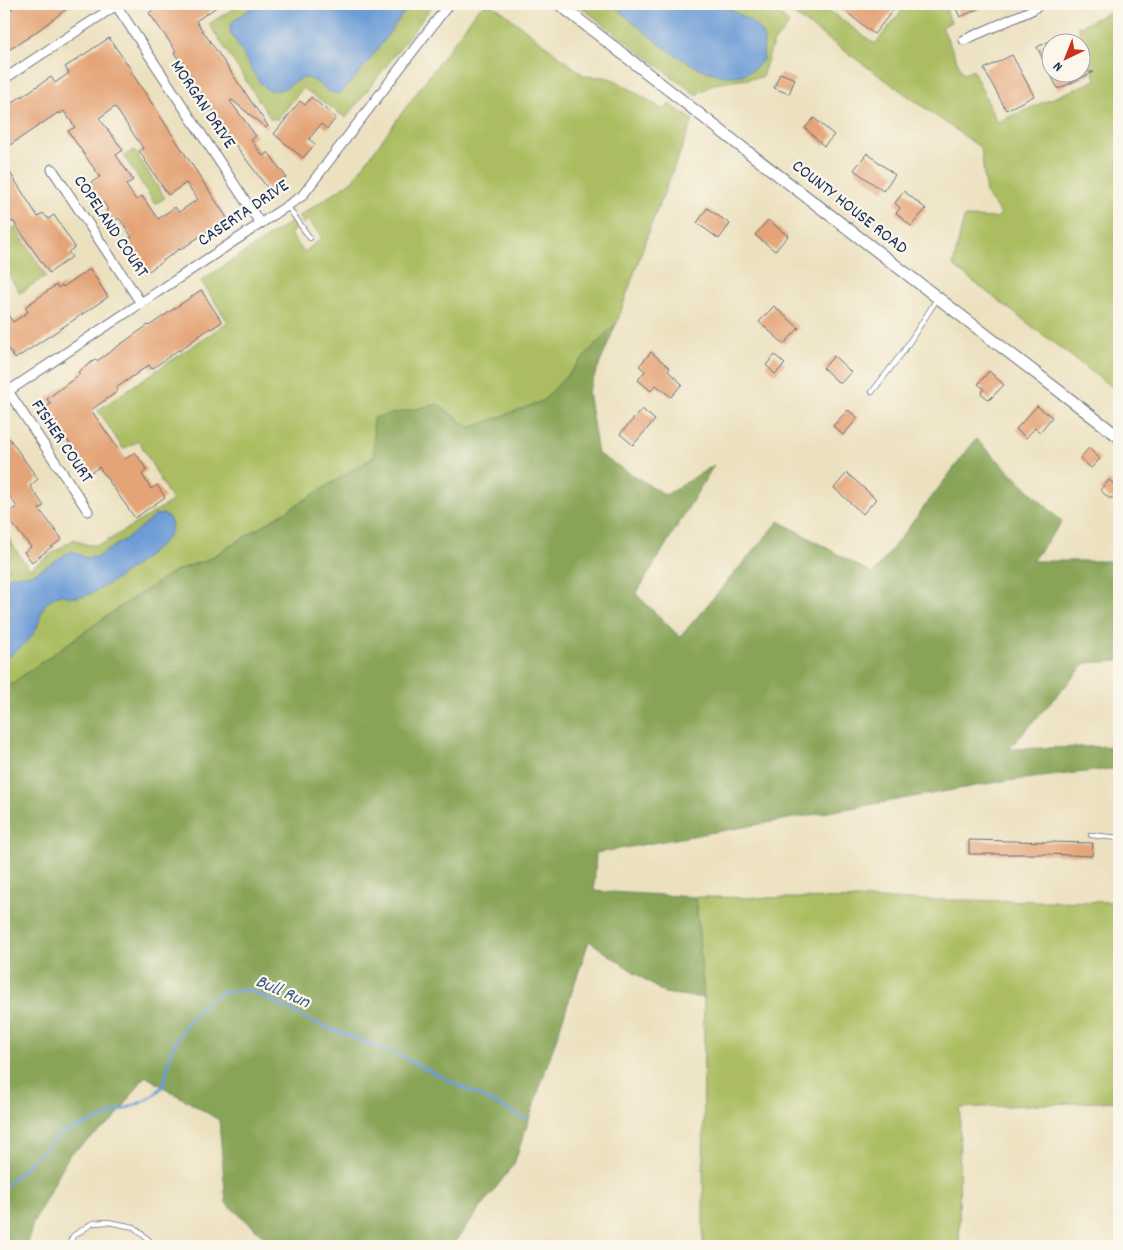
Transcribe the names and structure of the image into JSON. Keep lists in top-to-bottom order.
{
  "streets": {
    "street": [
      "MORGAN DRIVE",
      "COUNTY HOUSE ROAD",
      "CASERTA DRIVE",
      "COPELAND COURT",
      "FISHER COURT"
    ]
  },
  "crossings": [
    ["MORGAN DRIVE", "CASERTA DRIVE"],
    ["CASERTA DRIVE", "COPELAND COURT"],
    ["CASERTA DRIVE", "FISHER COURT"]
  ],
  "water": ["Bull Run"],
  "north": "bottom left"
}
